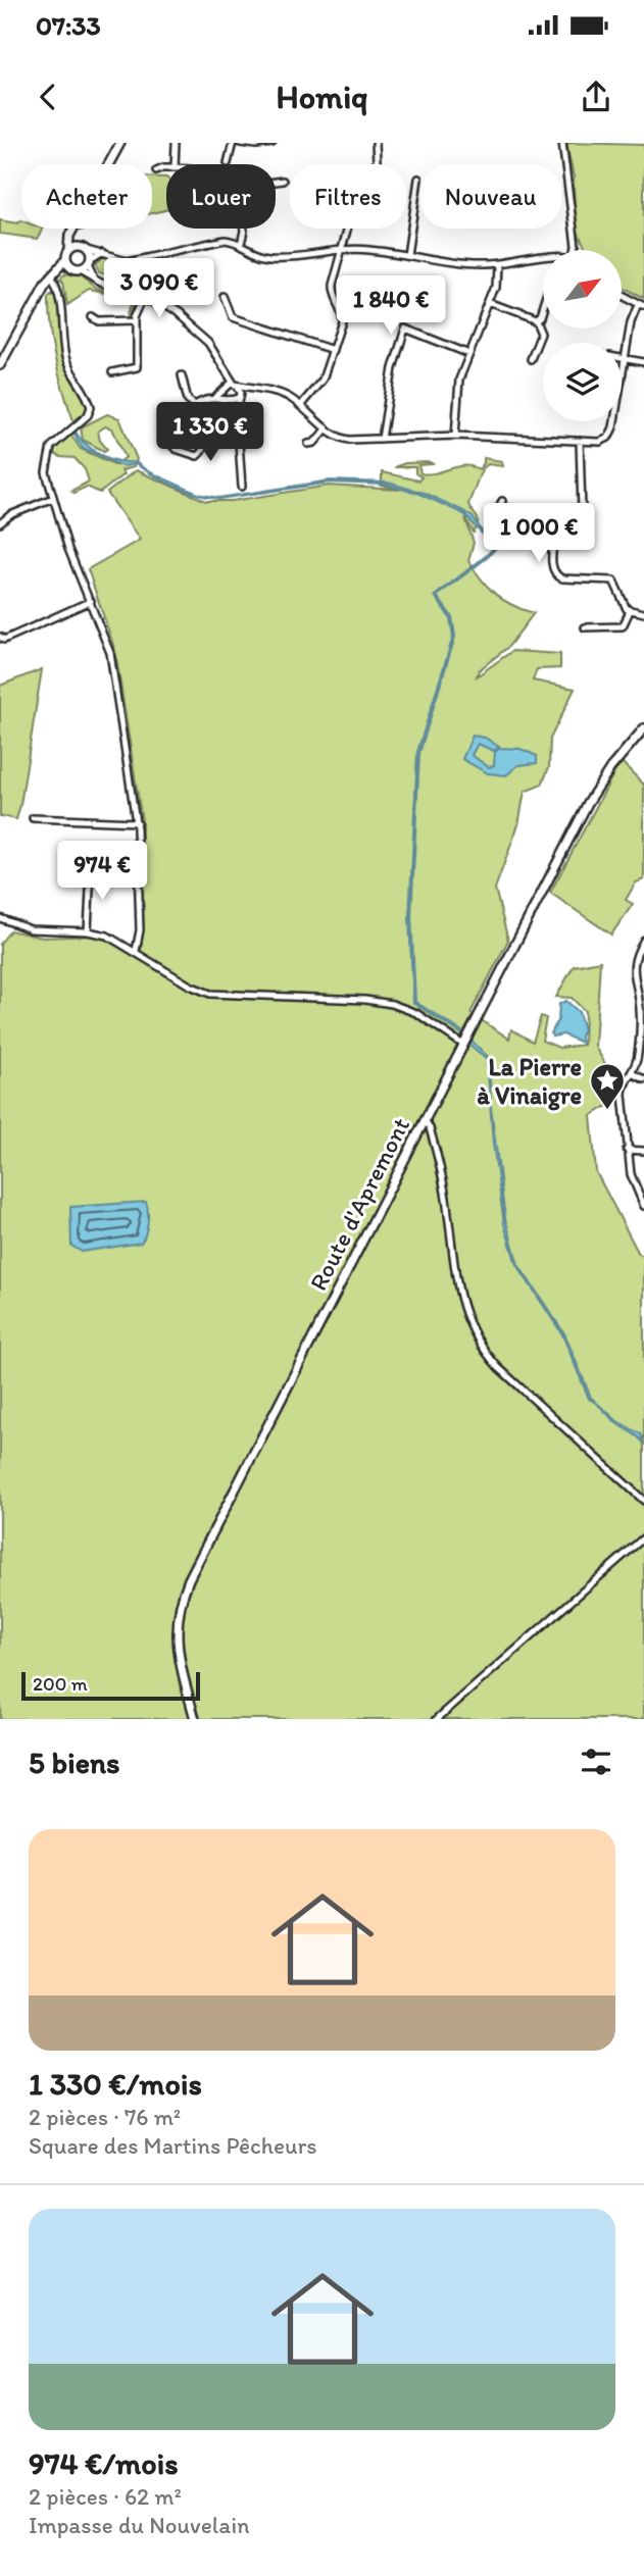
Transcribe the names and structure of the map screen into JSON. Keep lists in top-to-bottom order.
{
  "streets": {
    "street": ["Route d'Apremont"]
  },
  "places": {
    "place": ["La Pierre à Vinaigre"]
  },
  "scale_bar": "200 m",
  "north": "top right",
  "page": {
    "status": "07:33",
    "header": "Homiq",
    "chip": [
      "Acheter",
      "Louer",
      "Filtres",
      "Nouveau"
    ],
    "price": [
      "3 090 €",
      "1 840 €",
      "1 330 €",
      "1 000 €",
      "974 €"
    ],
    "scale": "200 m",
    "heading": "5 biens",
    "list": [
      {
        "name": "1 330 €/mois",
        "note": "2 pièces · 76 m² · Square des Martins Pêcheurs"
      },
      {
        "name": "974 €/mois",
        "note": "2 pièces · 62 m² · Impasse du Nouvelain"
      }
    ]
  }
}
